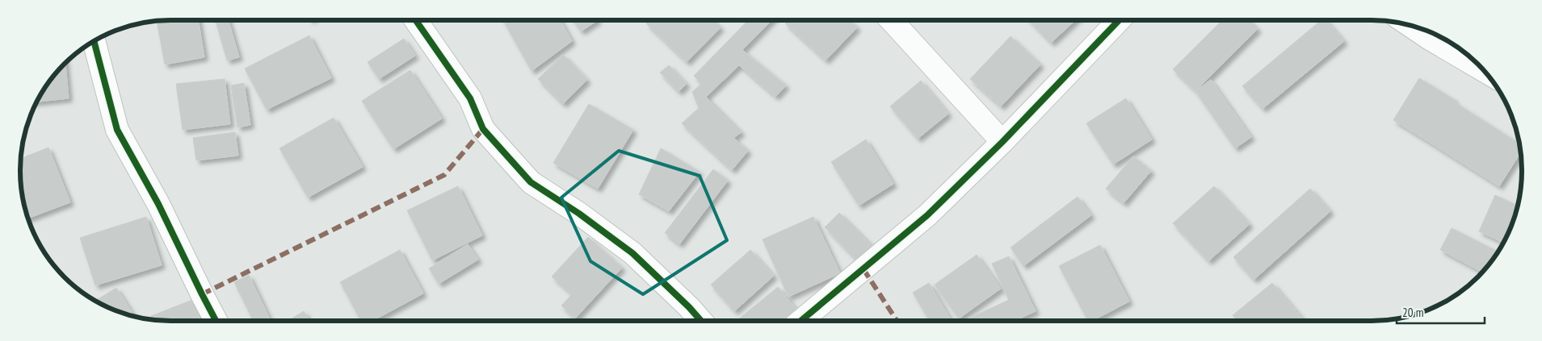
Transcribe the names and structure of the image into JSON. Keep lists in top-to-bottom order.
{
  "scale_bar": "20 m"
}
